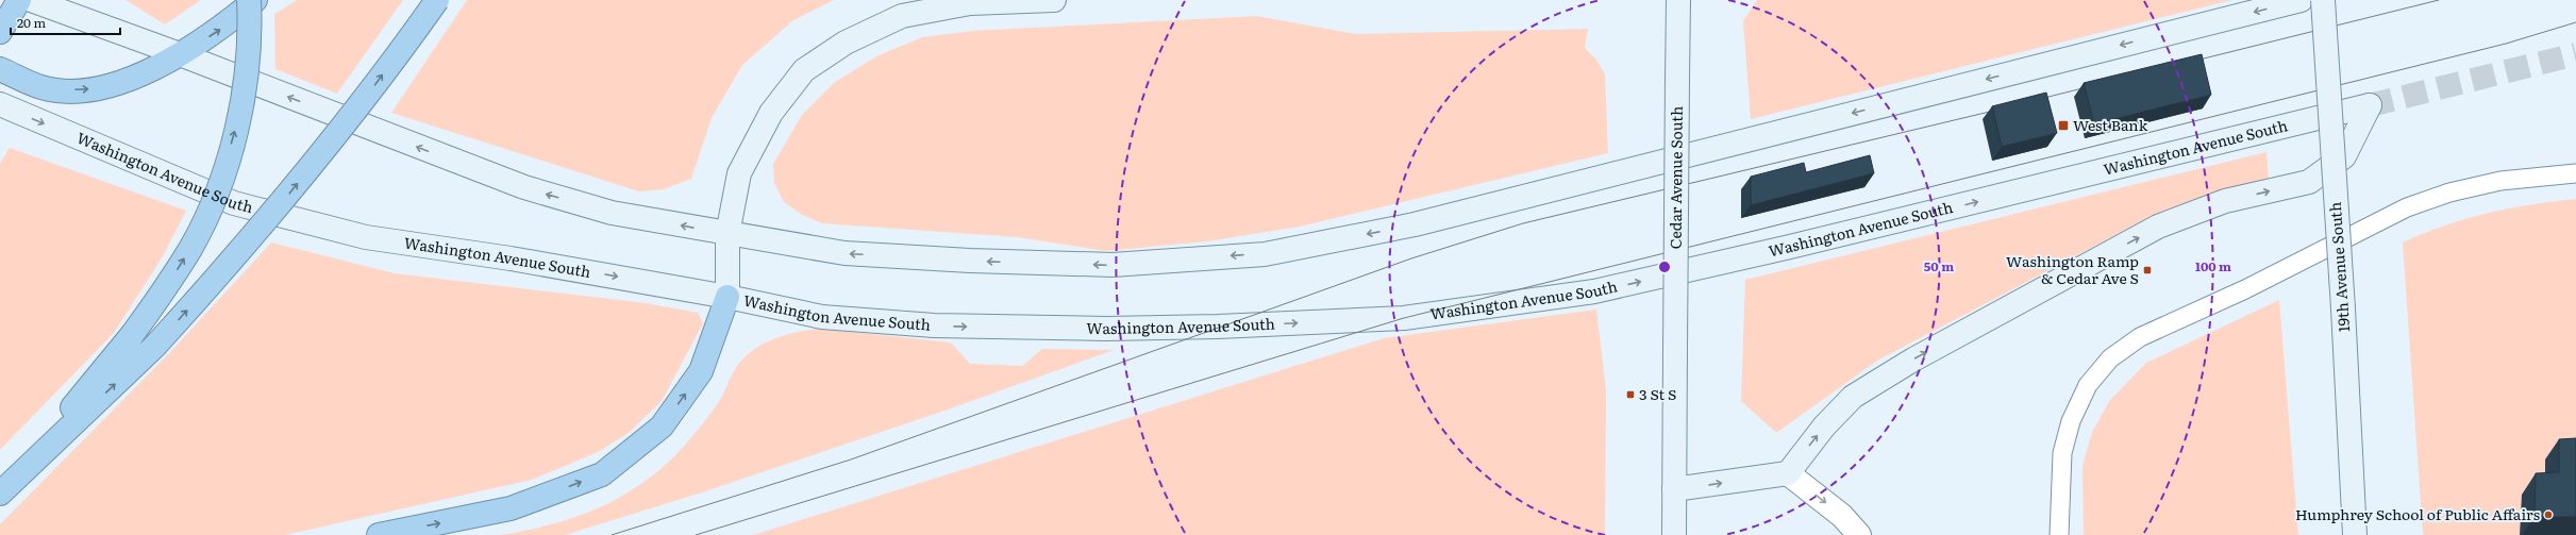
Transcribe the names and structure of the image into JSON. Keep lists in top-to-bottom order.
{
  "streets": {
    "street": ["Washington Avenue South", "Cedar Avenue South", "19th Avenue South"]
  },
  "places": {
    "transit": ["West Bank", "Washington Ramp & Cedar Ave S", "3 St S"],
    "other": ["Humphrey School of Public Affairs"]
  },
  "scale_bar": "20 m",
  "rings": ["50 m", "100 m"]
}
